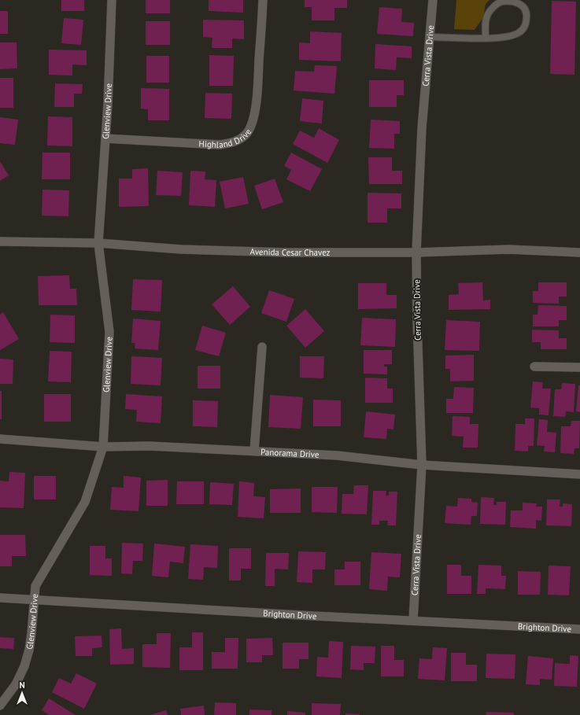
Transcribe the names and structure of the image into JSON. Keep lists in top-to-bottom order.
{
  "streets": {
    "street": [
      "Cerra Vista Drive",
      "Glenview Drive",
      "Highland Drive",
      "Avenida Cesar Chavez",
      "Panorama Drive",
      "Brighton Drive"
    ]
  },
  "crossings": [
    ["Cerra Vista Drive", "Avenida Cesar Chavez"],
    ["Cerra Vista Drive", "Panorama Drive"],
    ["Cerra Vista Drive", "Brighton Drive"],
    ["Glenview Drive", "Highland Drive"],
    ["Glenview Drive", "Avenida Cesar Chavez"],
    ["Glenview Drive", "Panorama Drive"],
    ["Glenview Drive", "Brighton Drive"]
  ],
  "north": "top"
}
